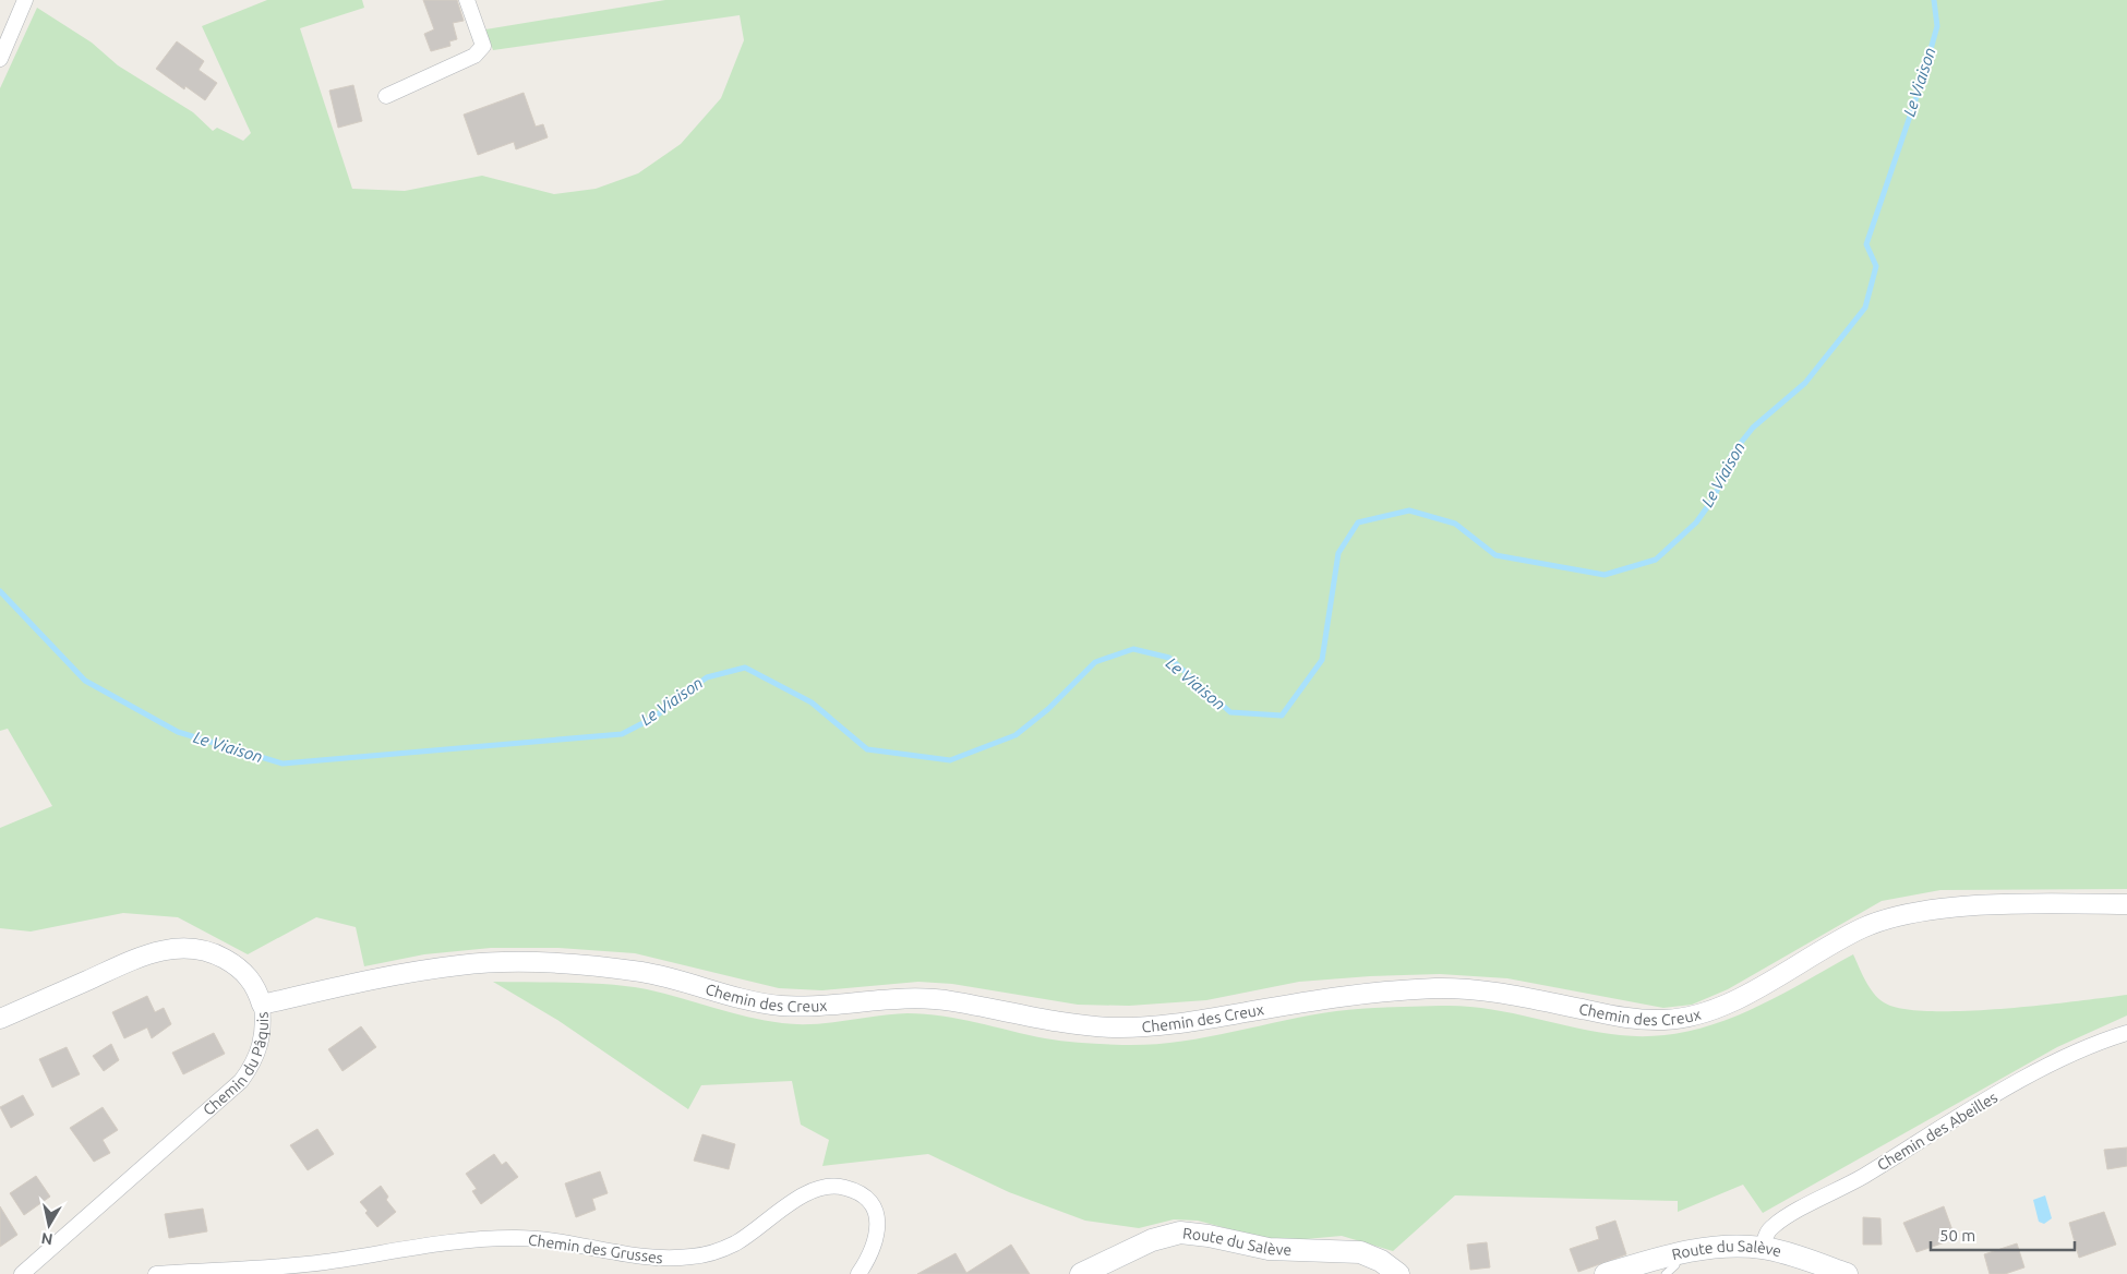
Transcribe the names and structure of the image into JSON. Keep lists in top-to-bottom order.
{
  "streets": {
    "main road": ["Route du Salève"],
    "street": [
      "Chemin des Creux",
      "Chemin du Pâquis",
      "Chemin des Abeilles",
      "Chemin des Grusses"
    ]
  },
  "crossings": [
    ["Chemin des Creux", "Chemin du Pâquis"],
    ["Chemin des Abeilles", "Route du Salève"]
  ],
  "water": ["Le Viaison"],
  "scale_bar": "50 m",
  "north": "bottom"
}
